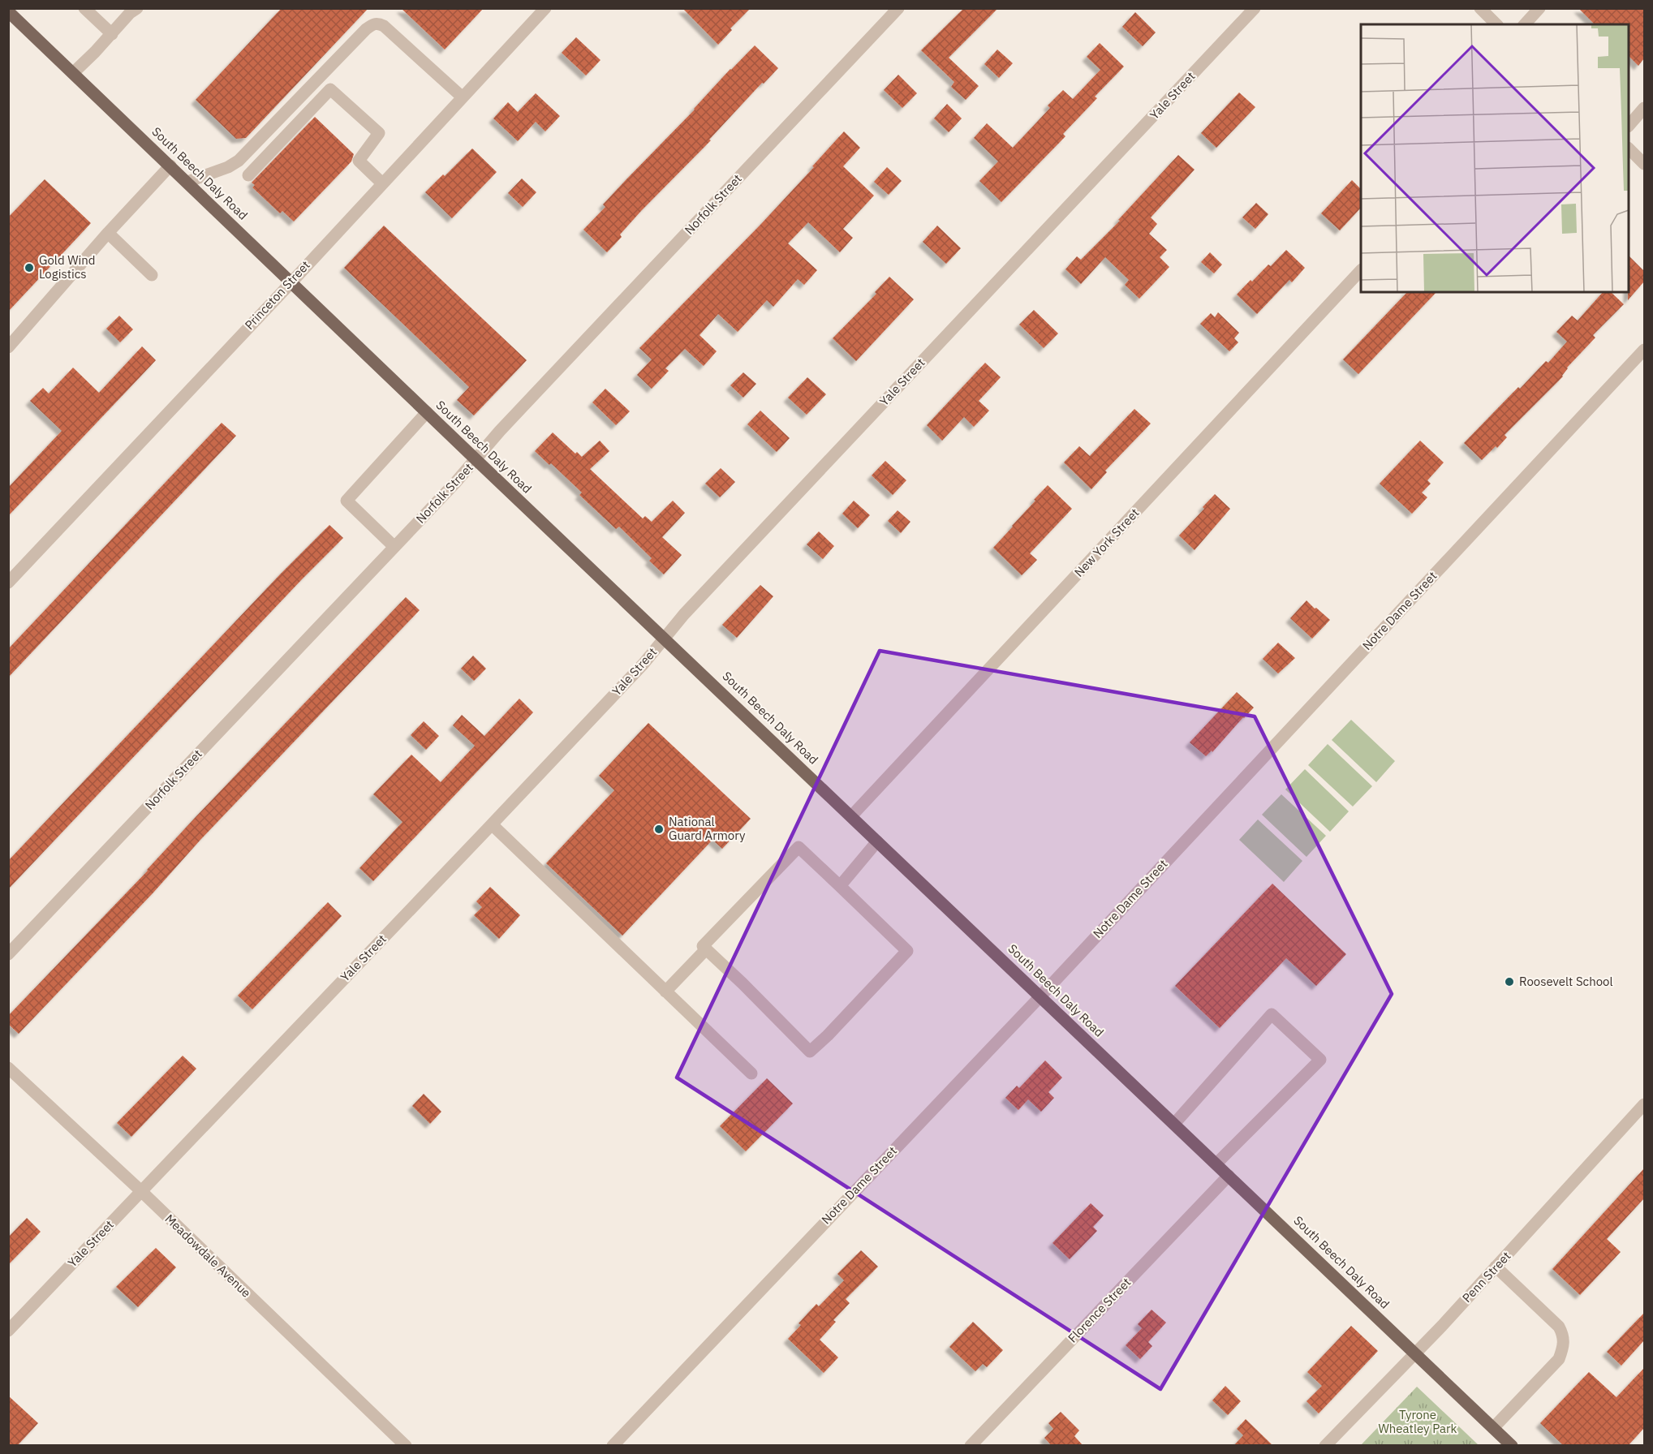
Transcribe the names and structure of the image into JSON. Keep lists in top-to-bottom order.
{
  "streets": {
    "main road": ["South Beech Daly Road"],
    "street": [
      "Yale Street",
      "Norfolk Street",
      "Princeton Street",
      "New York Street",
      "Notre Dame Street",
      "Meadowdale Avenue",
      "Penn Street",
      "Florence Street"
    ]
  },
  "crossings": [
    ["Yale Street", "South Beech Daly Road"],
    ["Yale Street", "Meadowdale Avenue"],
    ["South Beech Daly Road", "Norfolk Street"],
    ["South Beech Daly Road", "Princeton Street"],
    ["South Beech Daly Road", "New York Street"],
    ["South Beech Daly Road", "Notre Dame Street"],
    ["South Beech Daly Road", "Penn Street"],
    ["South Beech Daly Road", "Florence Street"]
  ],
  "parks": ["Tyrone Wheatley Park"],
  "places": ["Gold Wind Logistics", "National Guard Armory", "Roosevelt School"]
}
